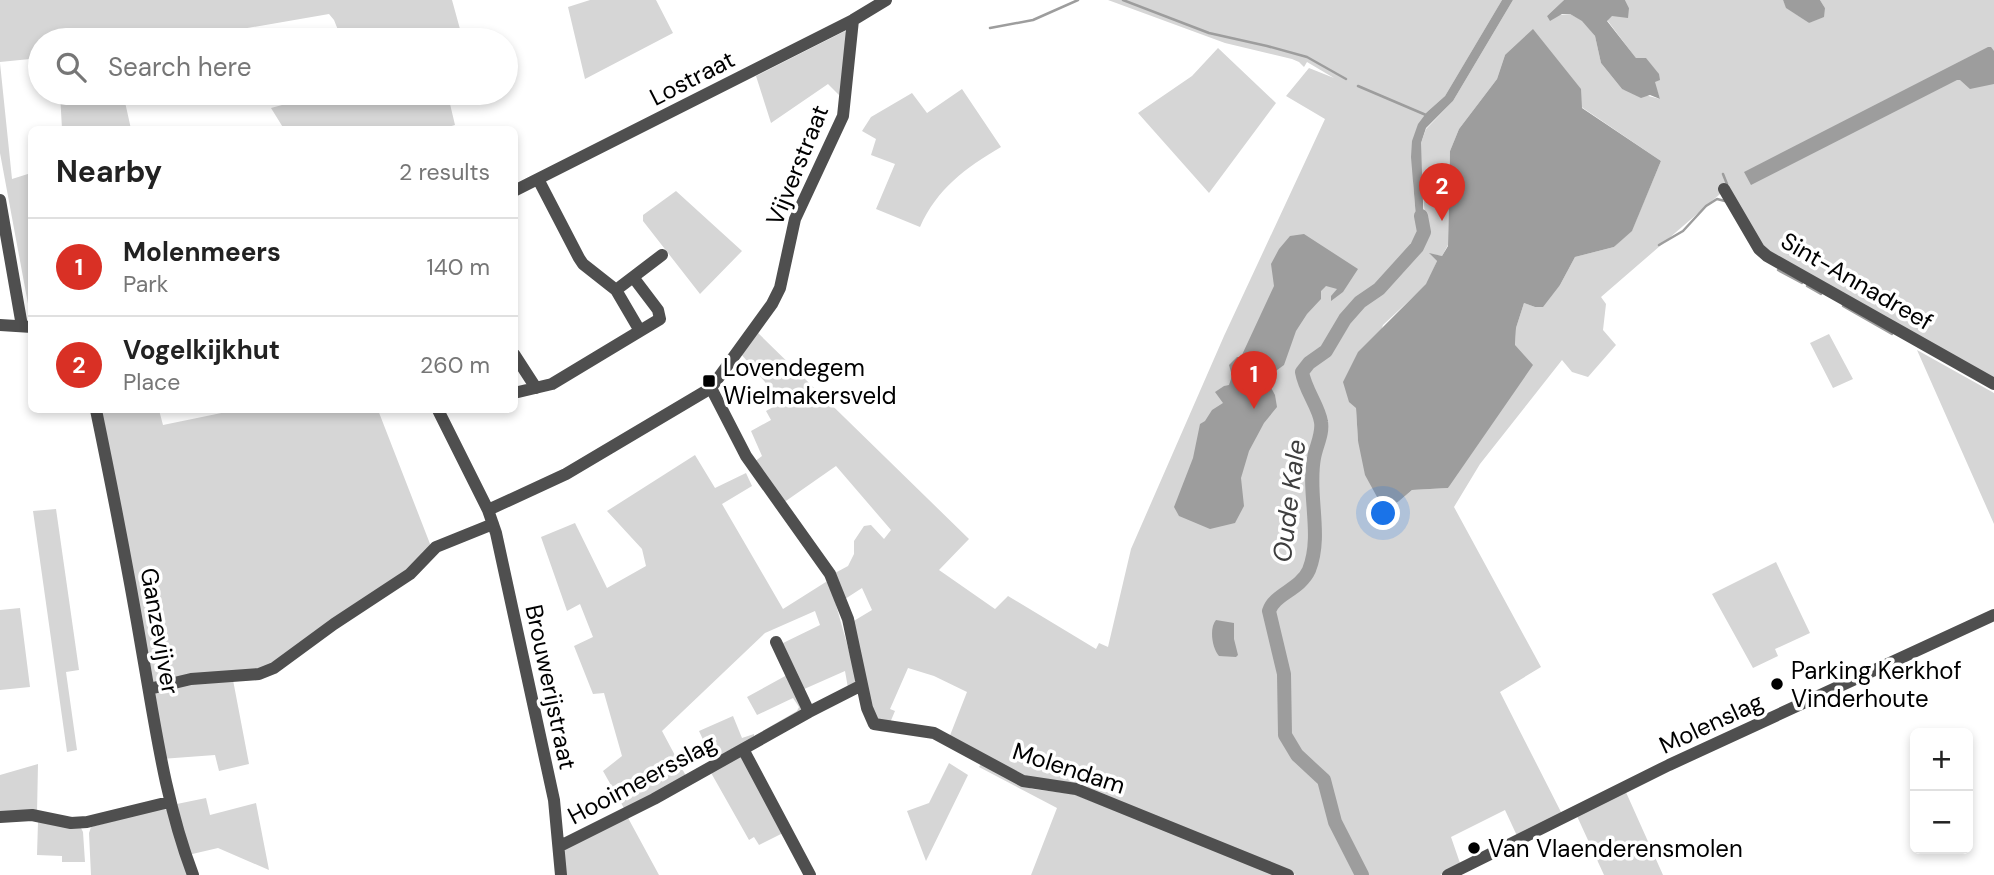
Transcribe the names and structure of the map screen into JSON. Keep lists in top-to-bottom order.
{
  "streets": {
    "street": [
      "Lostraat",
      "Vijverstraat",
      "Sint-Annadreef",
      "Ganzevijver",
      "Brouwerijstraat",
      "Molenslag",
      "Molendam",
      "Hooimeersslag"
    ]
  },
  "crossings": [
    ["Lostraat", "Vijverstraat"],
    ["Brouwerijstraat", "Hooimeersslag"],
    ["Molendam", "Hooimeersslag"]
  ],
  "water": ["Oude Kale"],
  "places": {
    "transit": ["Lovendegem Wielmakersveld"],
    "other": ["Parking Kerkhof Vinderhoute", "Van Vlaenderensmolen"]
  },
  "page": {
    "search": "Search here",
    "heading": ["Nearby", "2 results"],
    "pins": ["2", "1"],
    "list": [
      {
        "mark": "1",
        "name": "Molenmeers",
        "note": "Park",
        "value": "140 m"
      },
      {
        "mark": "2",
        "name": "Vogelkijkhut",
        "note": "Place",
        "value": "260 m"
      }
    ],
    "map_buttons": ["+", "−"]
  }
}
